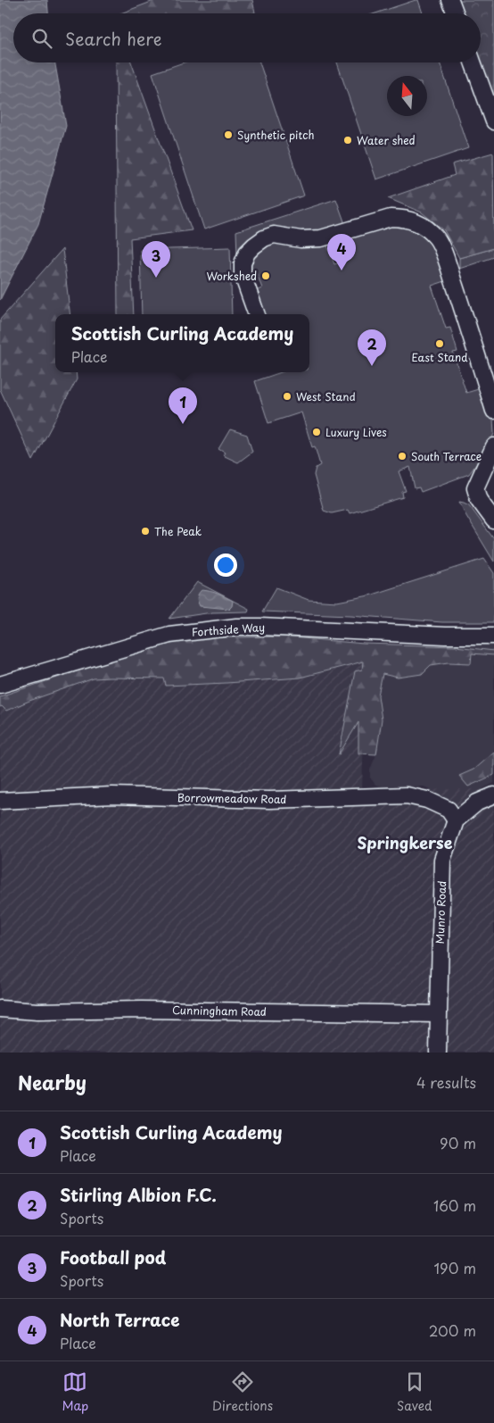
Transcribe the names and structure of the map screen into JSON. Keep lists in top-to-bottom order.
{
  "streets": {
    "street": [
      "Forthside Way",
      "Borrowmeadow Road",
      "Munro Road",
      "Cunningham Road"
    ]
  },
  "crossings": [
    ["Borrowmeadow Road", "Munro Road"],
    ["Munro Road", "Cunningham Road"]
  ],
  "districts": ["Springkerse"],
  "places": [
    "Synthetic pitch",
    "Water shed",
    "Workshed",
    "East Stand",
    "West Stand",
    "Luxury Lives",
    "South Terrace",
    "The Peak"
  ],
  "north": "top",
  "page": {
    "search": "Search here",
    "pins": [
      "4",
      "3",
      "2",
      "1"
    ],
    "popup": ["Scottish Curling Academy", "Place"],
    "heading": ["Nearby", "4 results"],
    "list": [
      {
        "mark": "1",
        "name": "Scottish Curling Academy",
        "note": "Place",
        "value": "90 m"
      },
      {
        "mark": "2",
        "name": "Stirling Albion F.C.",
        "note": "Sports",
        "value": "160 m"
      },
      {
        "mark": "3",
        "name": "Football pod",
        "note": "Sports",
        "value": "190 m"
      },
      {
        "mark": "4",
        "name": "North Terrace",
        "note": "Place",
        "value": "200 m"
      }
    ],
    "nav": ["Map", "Directions", "Saved"]
  }
}
